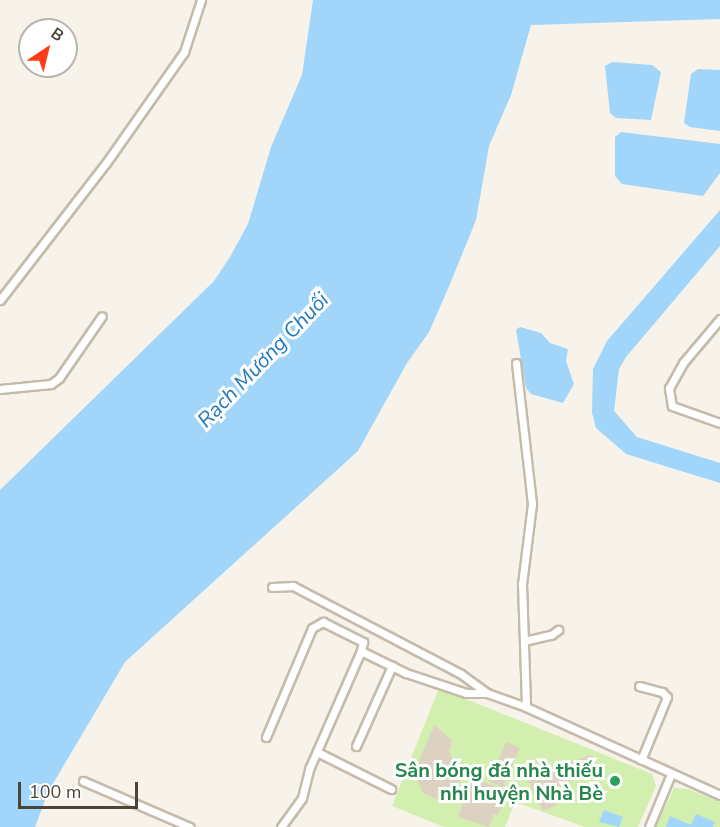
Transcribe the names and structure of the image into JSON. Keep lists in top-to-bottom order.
{
  "water": ["Rạch Mương Chuối"],
  "places": ["Sân bóng đá nhà thiếu nhi huyện Nhà Bè"],
  "scale_bar": "100 m",
  "north": "top right"
}
